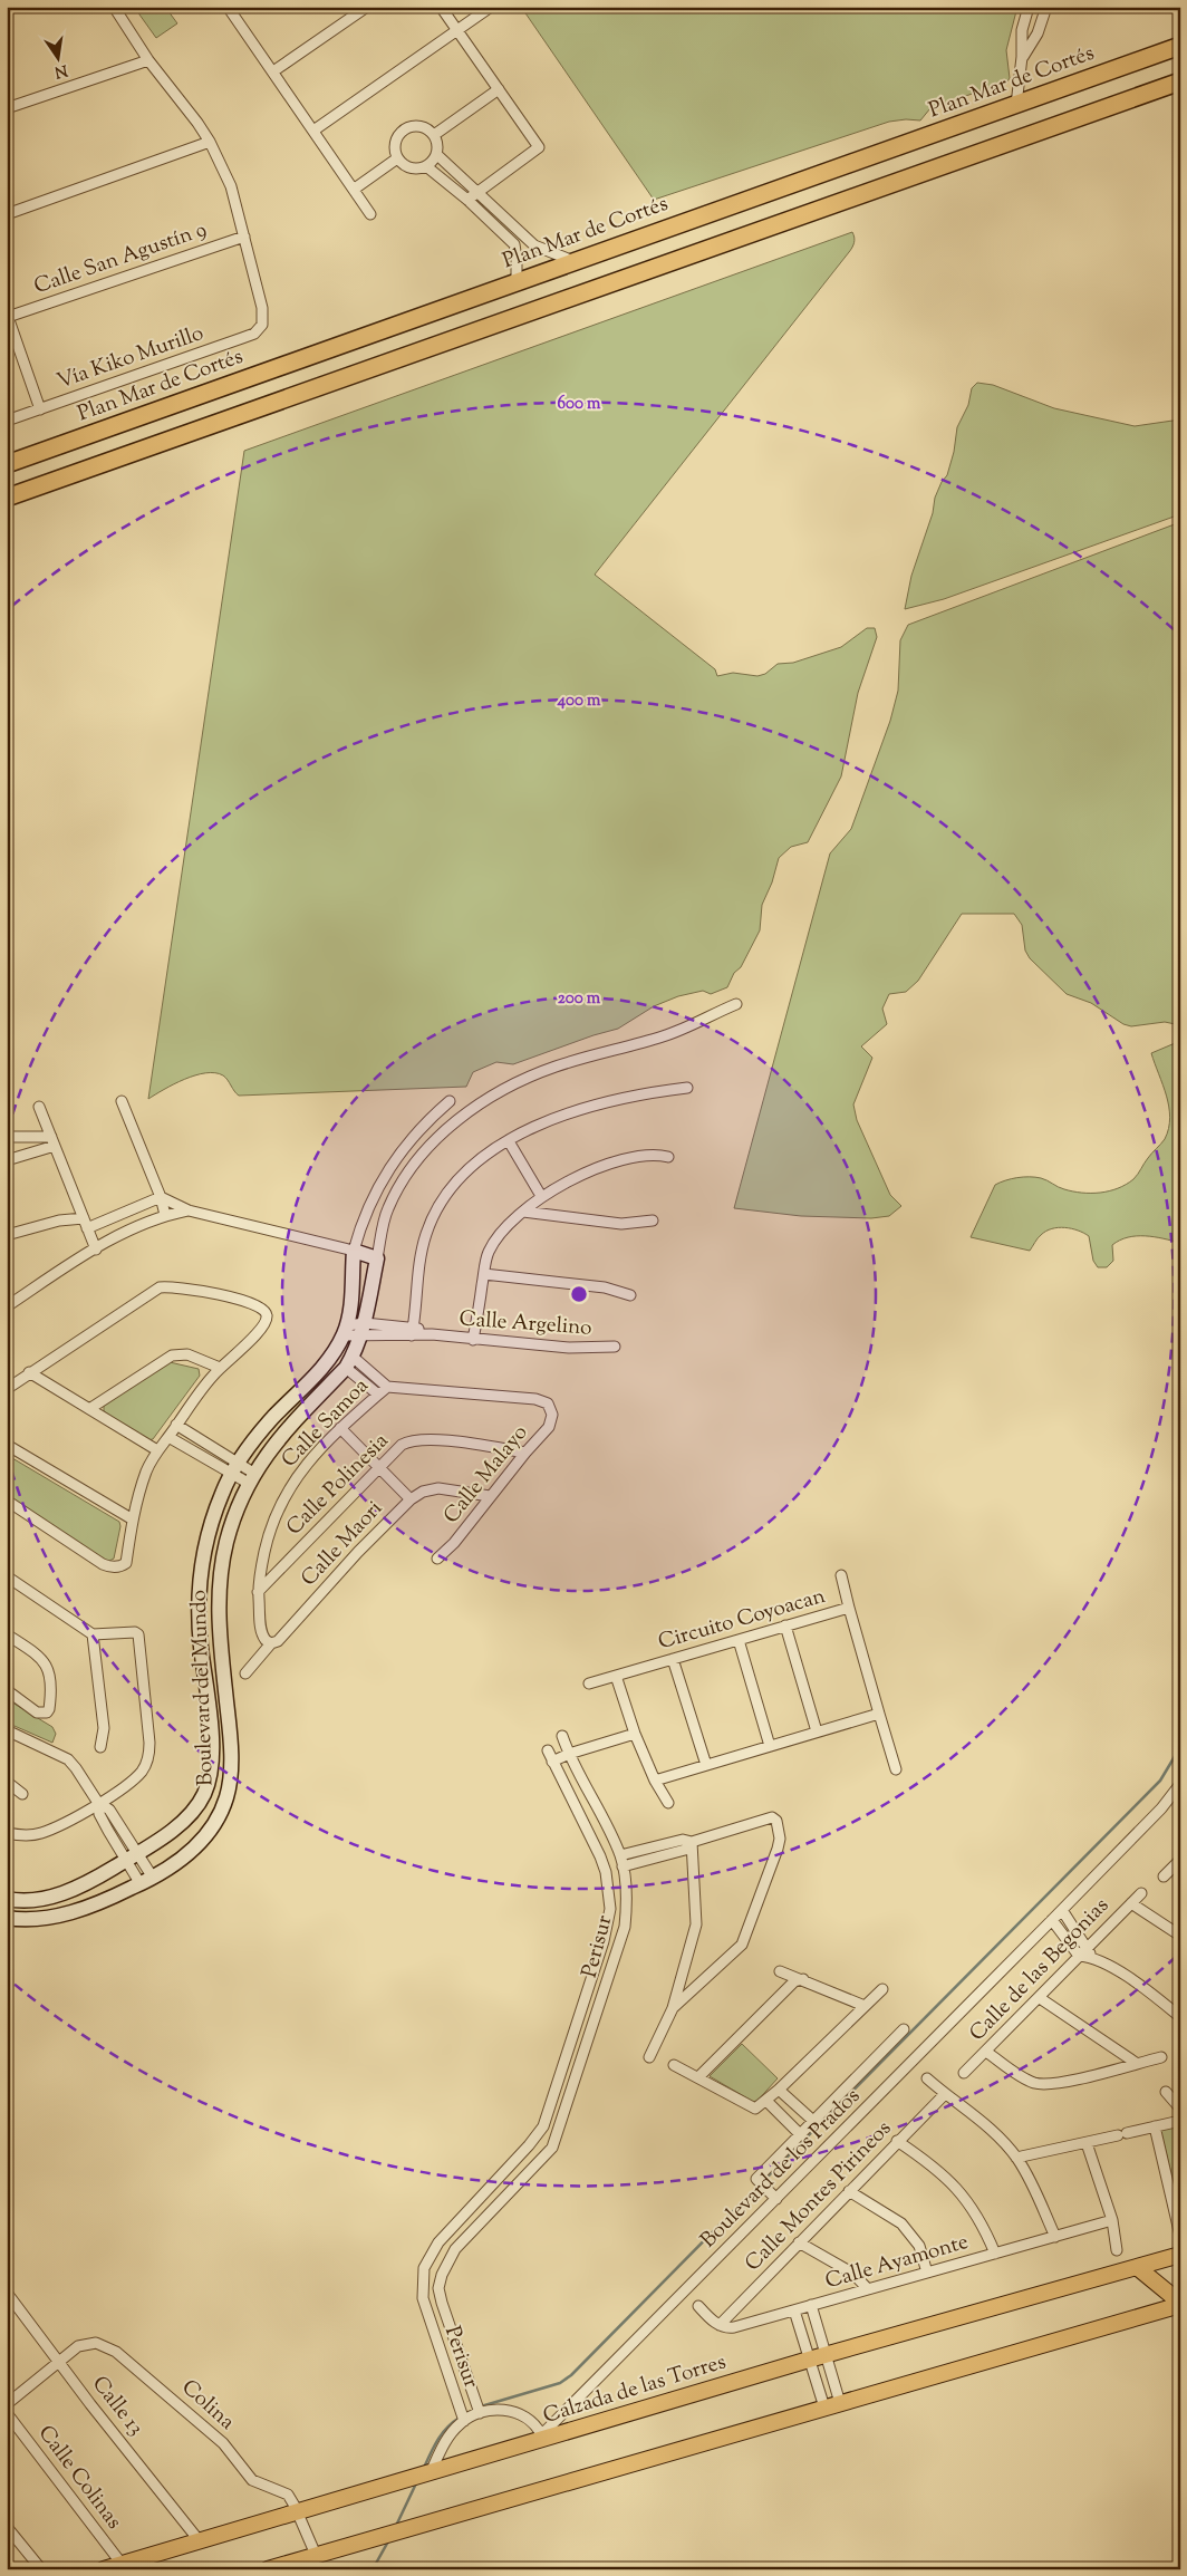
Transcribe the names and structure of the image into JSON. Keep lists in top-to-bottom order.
{
  "streets": {
    "highway": ["Plan Mar de Cortés"],
    "main road": ["Calzada de las Torres"],
    "street": [
      "Calle San Agustín 9",
      "Vía Kiko Murillo",
      "Calle Argelino",
      "Calle Samoa",
      "Calle Malayo",
      "Calle Polinesia",
      "Calle Maori",
      "Circuito Coyoacan",
      "Boulevard del Mundo",
      "Perisur",
      "Calle de las Begonias",
      "Boulevard de los Prados",
      "Calle Montes Pirineos",
      "Calle Ayamonte",
      "Colina",
      "Calle 13",
      "Calle Colinas"
    ]
  },
  "crossings": [
    ["Calle San Agustín 9", "Vía Kiko Murillo"],
    ["Calle Argelino", "Boulevard del Mundo"],
    ["Calle Samoa", "Calle Malayo"],
    ["Calle Samoa", "Calle Polinesia"],
    ["Calle Samoa", "Calle Maori"],
    ["Calle Malayo", "Calle Polinesia"],
    ["Calle Malayo", "Calle Maori"],
    ["Boulevard de los Prados", "Calzada de las Torres"],
    ["Calle Montes Pirineos", "Calle Ayamonte"],
    ["Calzada de las Torres", "Colina"],
    ["Calzada de las Torres", "Calle 13"],
    ["Calzada de las Torres", "Calle Colinas"],
    ["Colina", "Calle 13"]
  ],
  "north": "bottom",
  "rings": ["600 m", "400 m", "200 m"]
}
